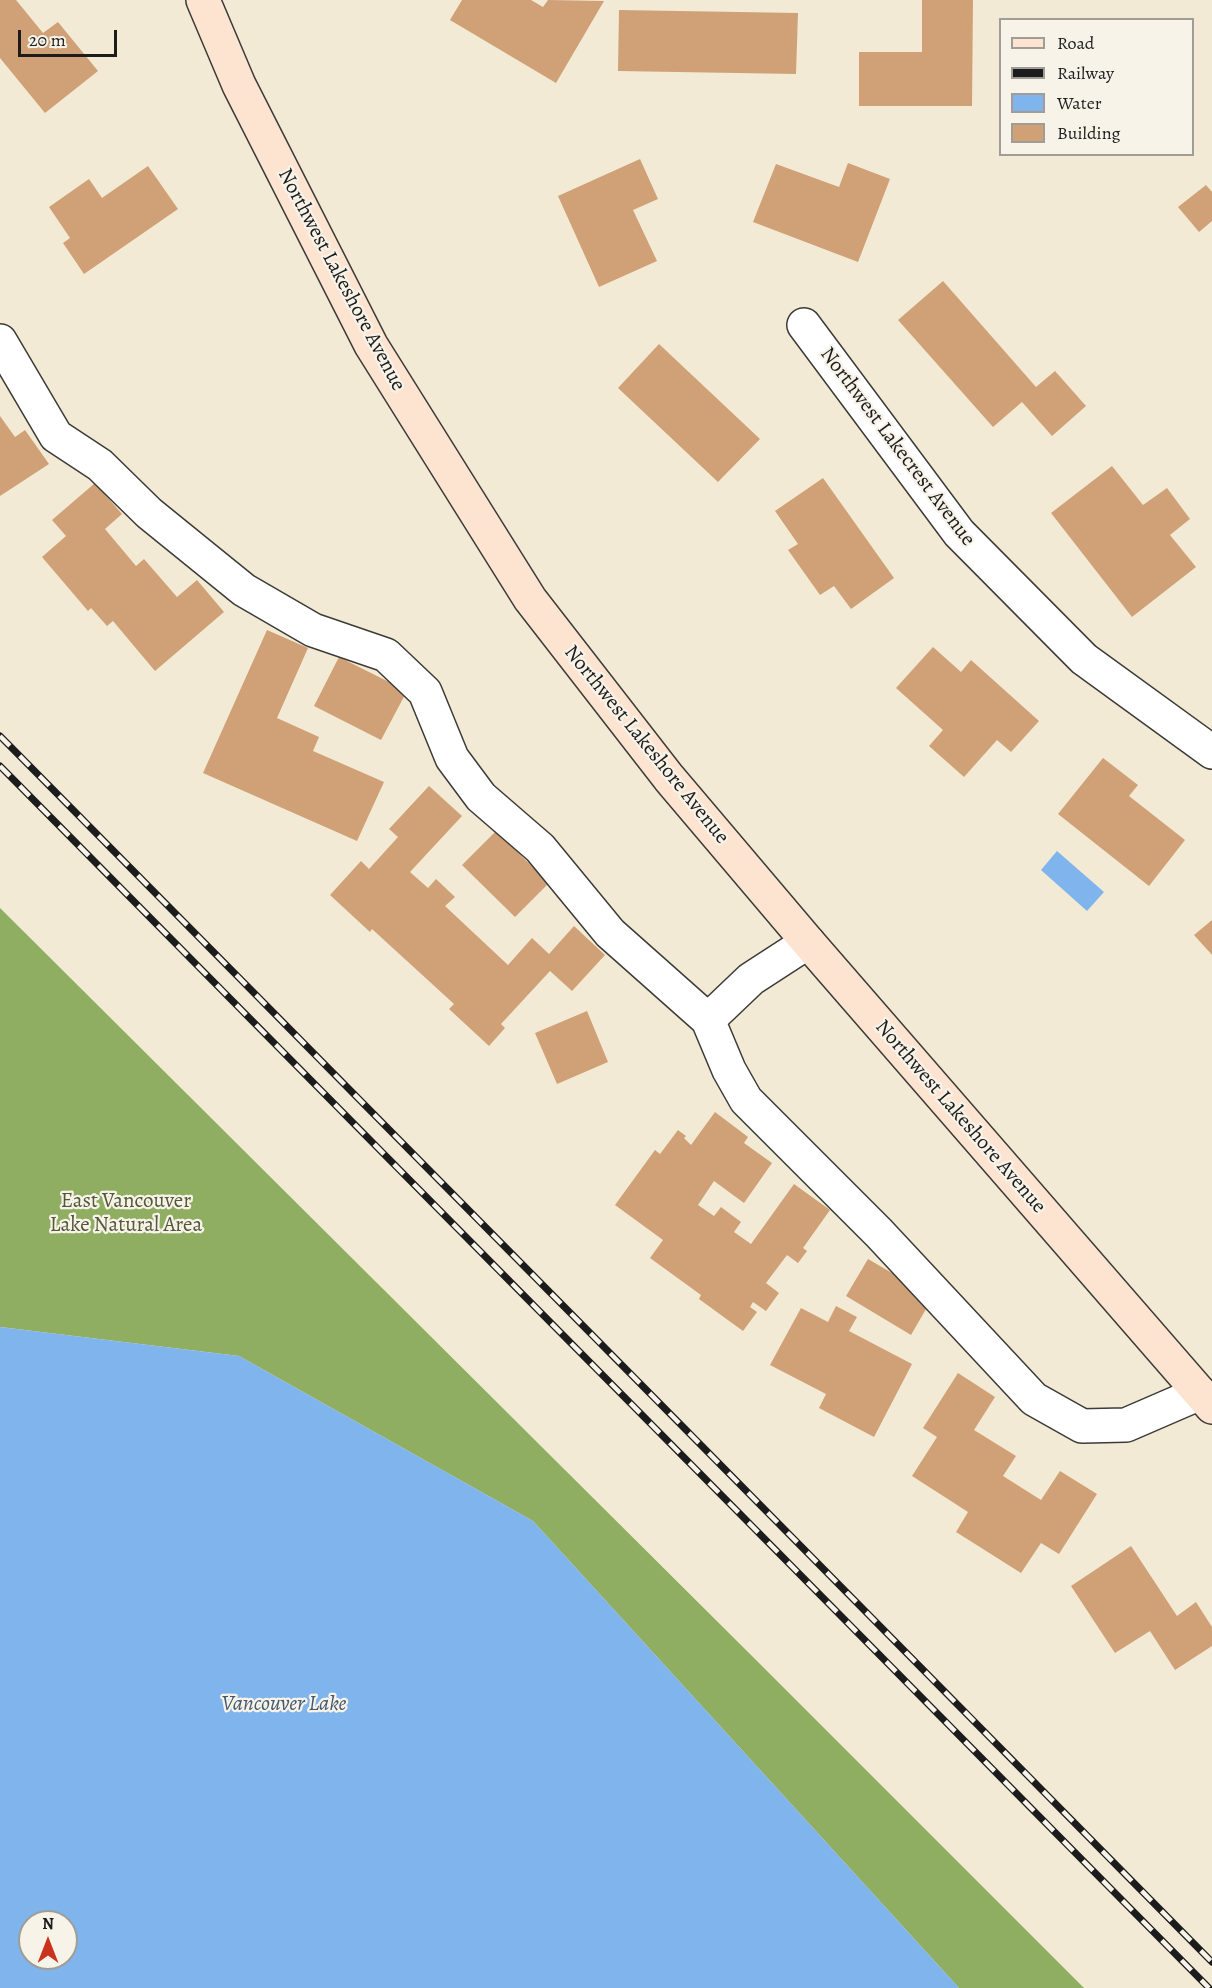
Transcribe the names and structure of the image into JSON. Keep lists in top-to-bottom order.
{
  "streets": {
    "main road": ["Northwest Lakeshore Avenue"],
    "street": ["Northwest Lakecrest Avenue"]
  },
  "water": ["Vancouver Lake"],
  "parks": ["East Vancouver Lake Natural Area"],
  "legend": [
    "Road",
    "Railway",
    "Water",
    "Building"
  ],
  "scale_bar": "20 m",
  "north": "top"
}
